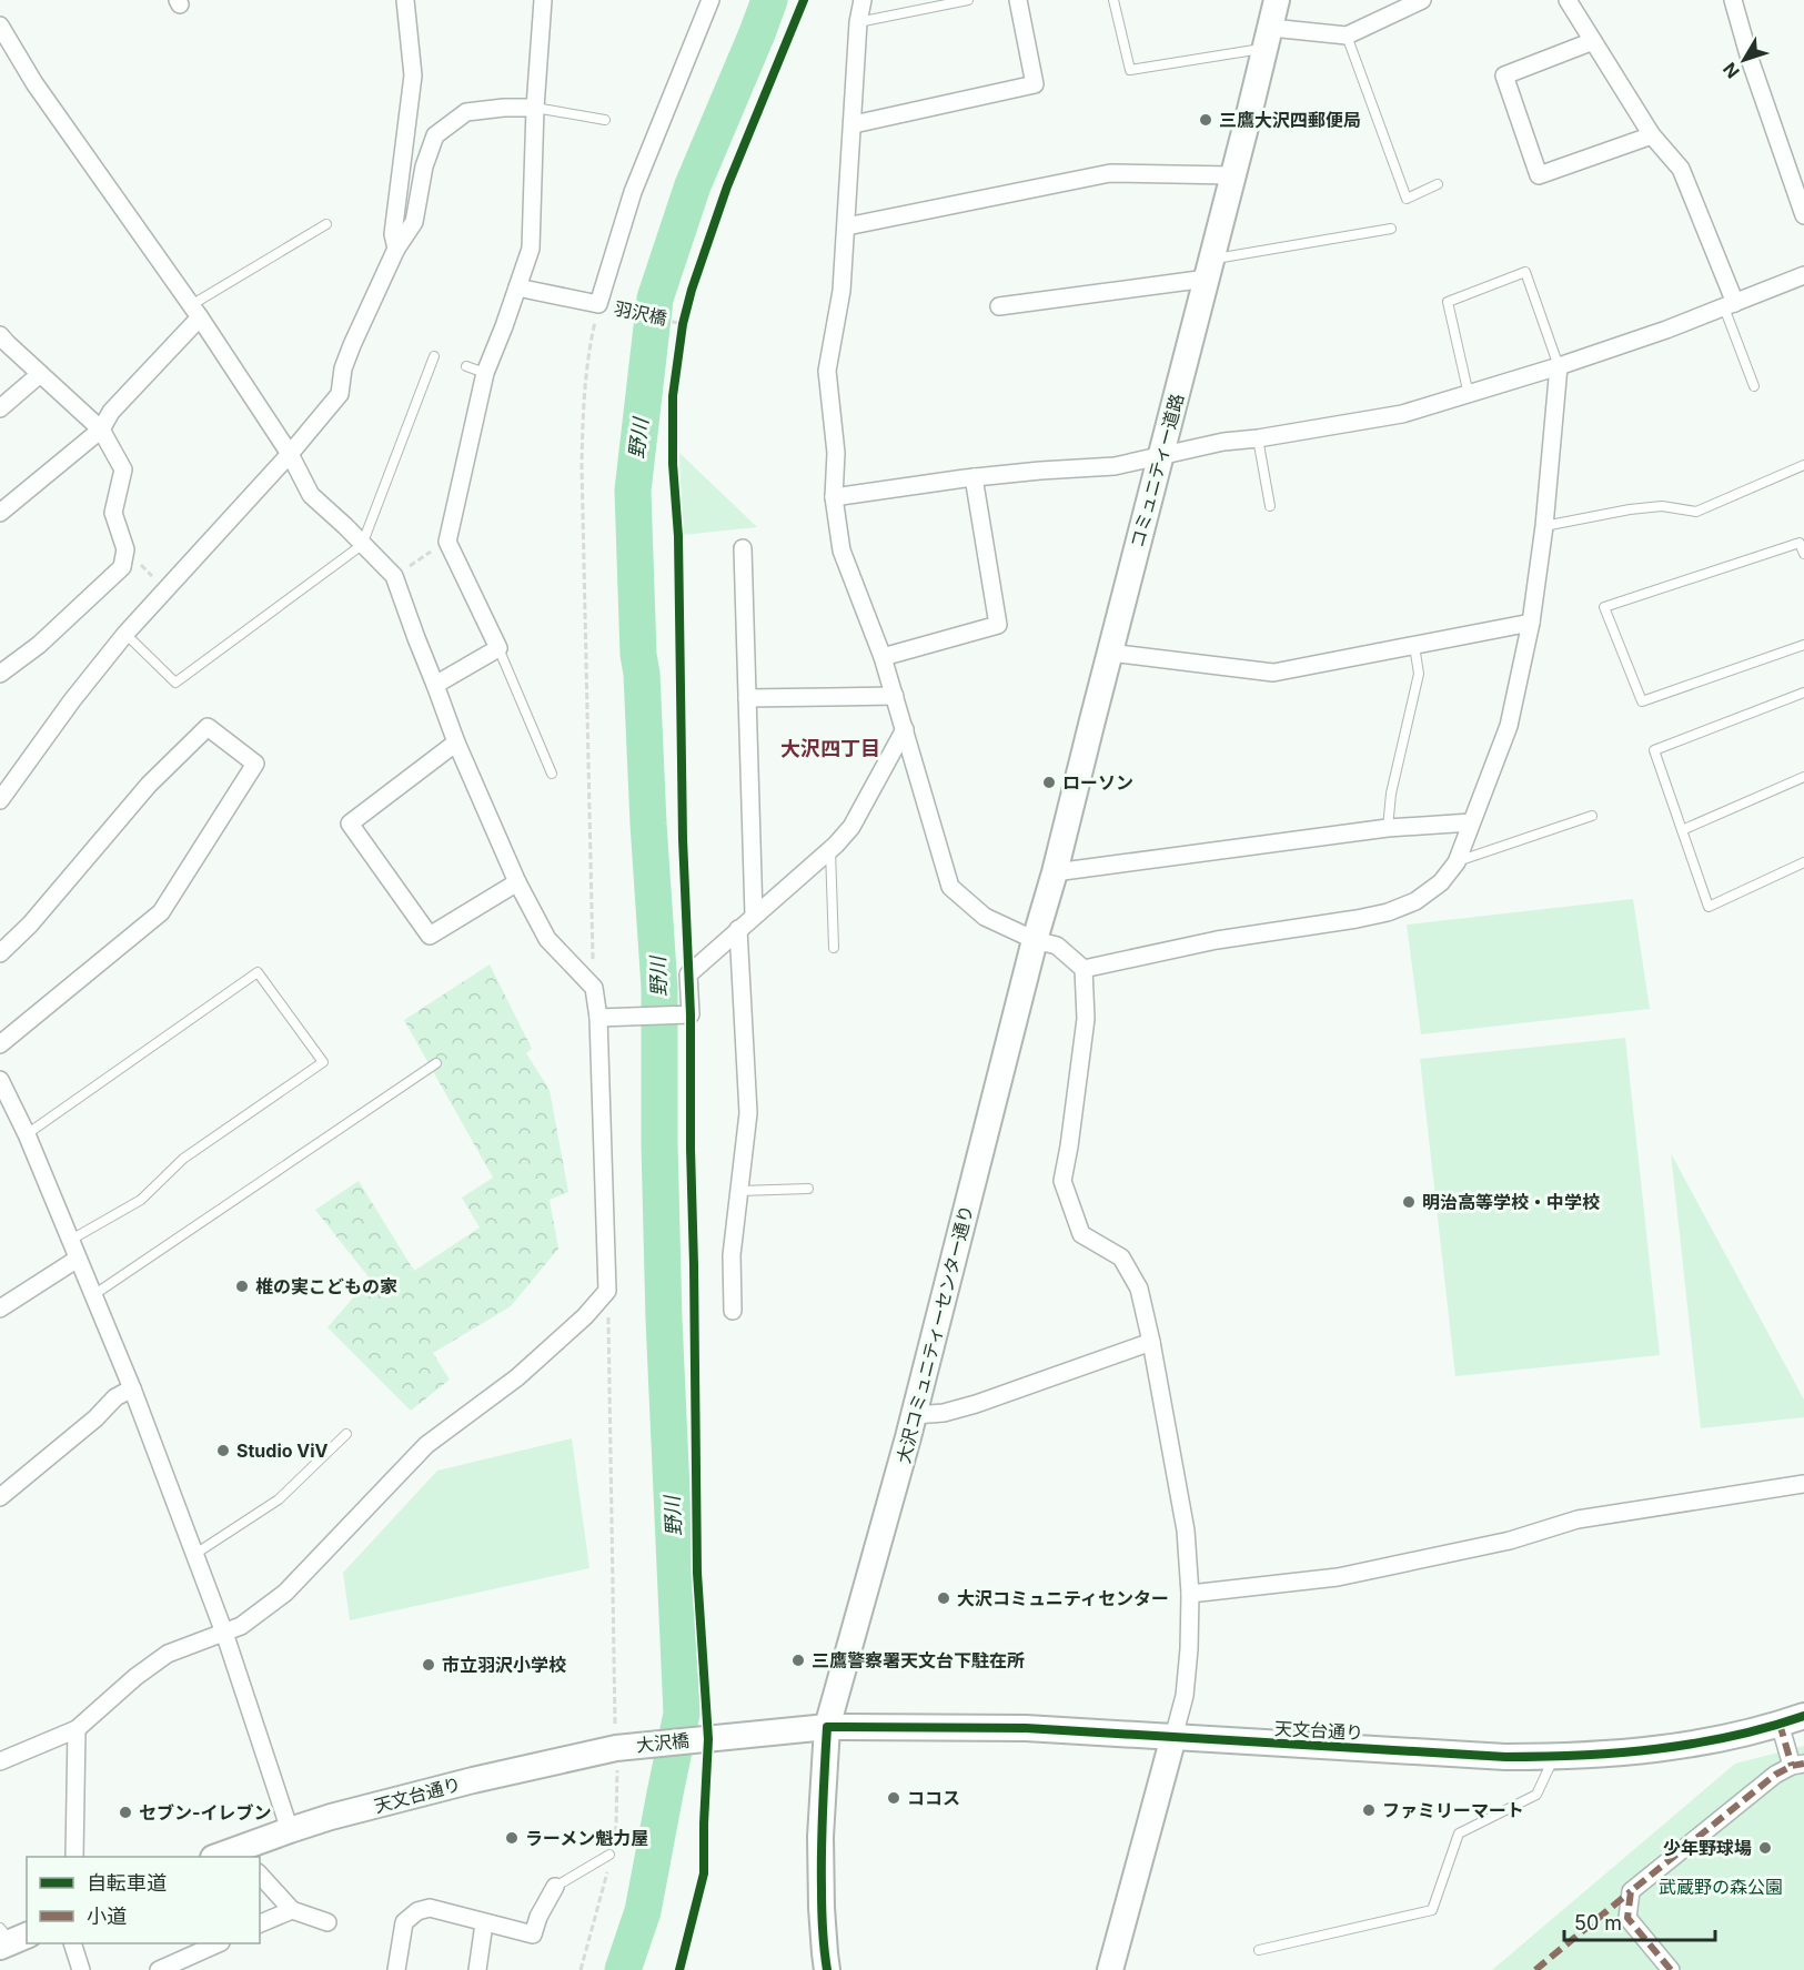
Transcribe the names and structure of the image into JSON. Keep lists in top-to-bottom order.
{
  "streets": {
    "street": [
      "コミュニティー道路",
      "大沢コミュニティーセンター通り",
      "天文台通り",
      "大沢橋"
    ],
    "path": ["羽沢橋"]
  },
  "crossings": [
    ["コミュニティー道路", "大沢コミュニティーセンター通り"],
    ["大沢コミュニティーセンター通り", "天文台通り"],
    ["大沢コミュニティーセンター通り", "大沢橋"],
    ["天文台通り", "大沢橋"]
  ],
  "districts": ["大沢四丁目"],
  "water": ["野川"],
  "parks": ["武蔵野の森公園"],
  "places": [
    "三鷹大沢四郵便局",
    "ローソン",
    "明治高等学校・中学校",
    "椎の実こどもの家",
    "Studio ViV",
    "大沢コミュニティセンター",
    "三鷹警察署天文台下駐在所",
    "市立羽沢小学校",
    "ココス",
    "ファミリーマート",
    "セブン-イレブン",
    "ラーメン魁力屋",
    "少年野球場"
  ],
  "legend": ["自転車道", "小道"],
  "scale_bar": "50 m",
  "north": "bottom left"
}
